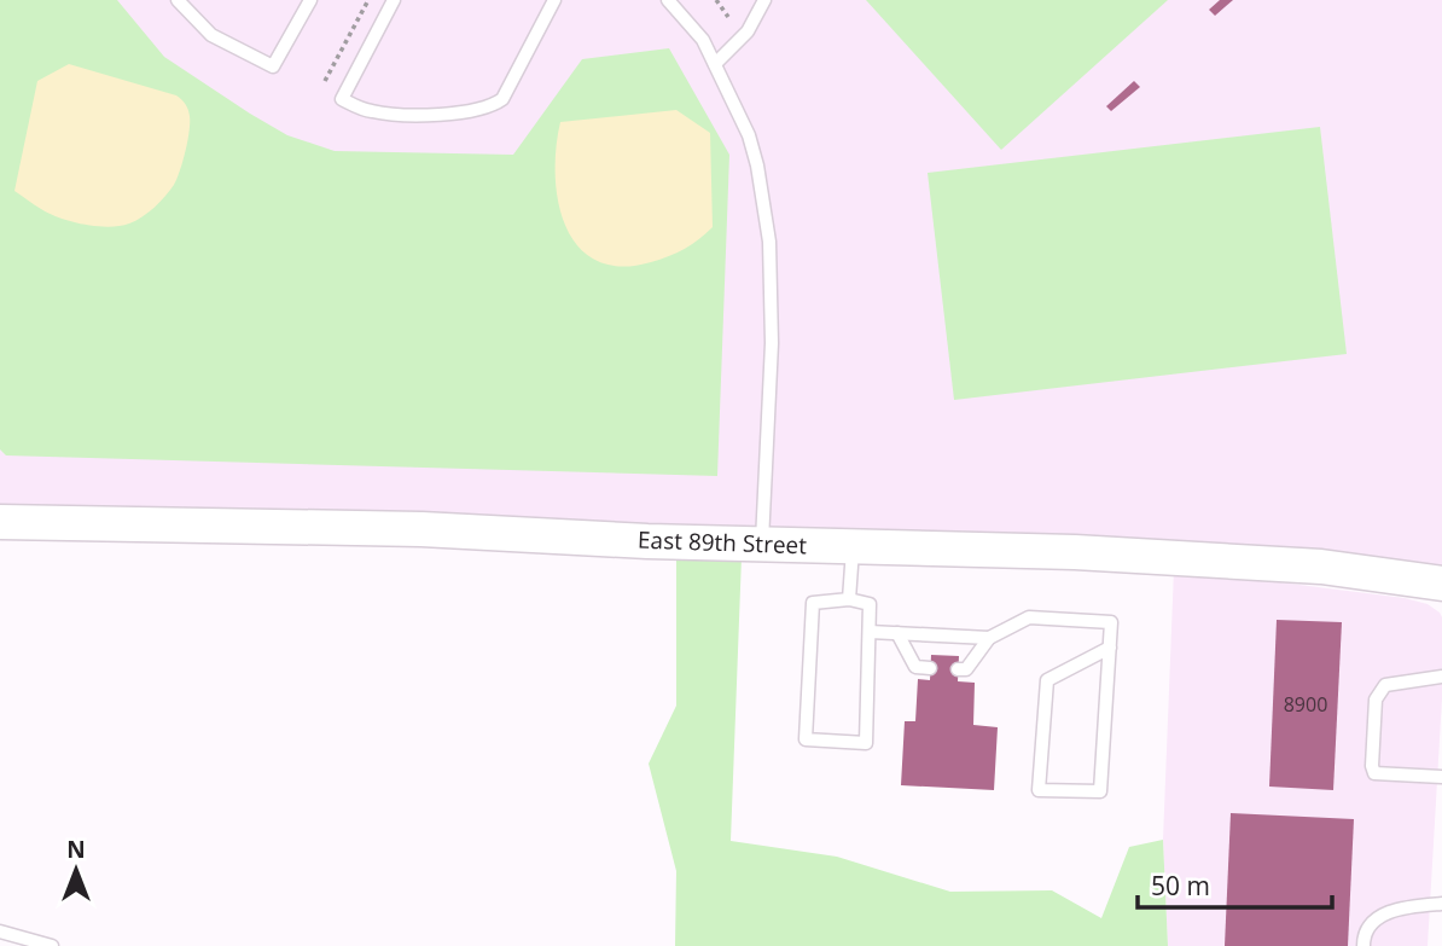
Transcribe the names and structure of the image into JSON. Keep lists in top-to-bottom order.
{
  "streets": {
    "street": ["East 89th Street"]
  },
  "house_numbers": ["8900"],
  "scale_bar": "50 m",
  "north": "top"
}
